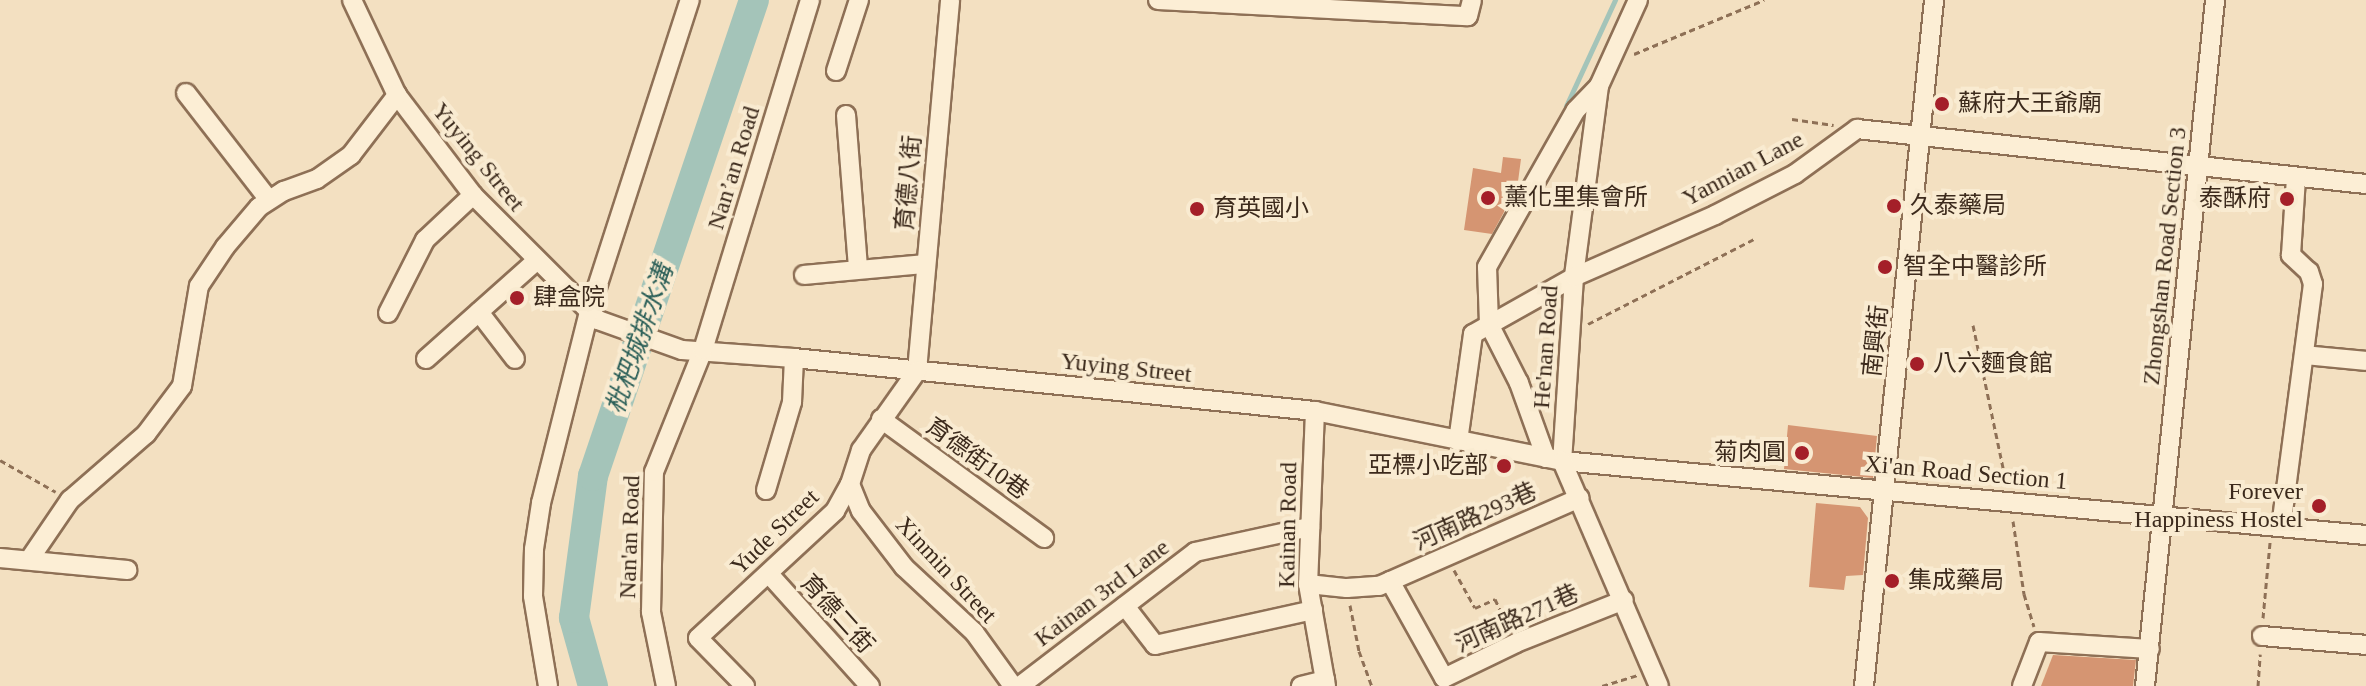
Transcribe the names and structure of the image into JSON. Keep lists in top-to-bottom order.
{
  "streets": {
    "street": [
      "Yuying Street",
      "Nan’an Road",
      "Yannian Lane",
      "育德八街",
      "Zhongshan Road Section 3",
      "南興街",
      "He'nan Road",
      "育德街10巷",
      "Xi'an Road Section 1",
      "河南路293巷",
      "Kainan Road",
      "Yude Street",
      "Nan'an Road",
      "Xinmin Street",
      "Kainan 3rd Lane",
      "育德二街",
      "河南路271巷"
    ]
  },
  "crossings": [
    ["Yuying Street", "Nan’an Road"],
    ["Yuying Street", "Yannian Lane"],
    ["Yuying Street", "育德八街"],
    ["Yuying Street", "He'nan Road"],
    ["Yuying Street", "Xi'an Road Section 1"],
    ["Yuying Street", "Kainan Road"],
    ["Yuying Street", "Yude Street"],
    ["Yuying Street", "Nan'an Road"],
    ["Nan’an Road", "Nan'an Road"],
    ["Yannian Lane", "He'nan Road"],
    ["育德八街", "Yude Street"],
    ["Zhongshan Road Section 3", "Xi'an Road Section 1"],
    ["南興街", "Xi'an Road Section 1"],
    ["He'nan Road", "Xi'an Road Section 1"],
    ["He'nan Road", "河南路293巷"],
    ["He'nan Road", "河南路271巷"],
    ["育德街10巷", "Yude Street"],
    ["河南路293巷", "Kainan Road"],
    ["河南路293巷", "河南路271巷"],
    ["Kainan Road", "Kainan 3rd Lane"],
    ["Yude Street", "Xinmin Street"],
    ["Yude Street", "育德二街"]
  ],
  "water": ["枇杷城排水溝"],
  "places": [
    "蘇府大王爺廟",
    "薰化里集會所",
    "泰酥府",
    "久泰藥局",
    "育英國小",
    "智全中醫診所",
    "肆盒院",
    "八六麵食館",
    "菊肉圓",
    "亞標小吃部",
    "Forever Happiness Hostel",
    "集成藥局"
  ]
}
